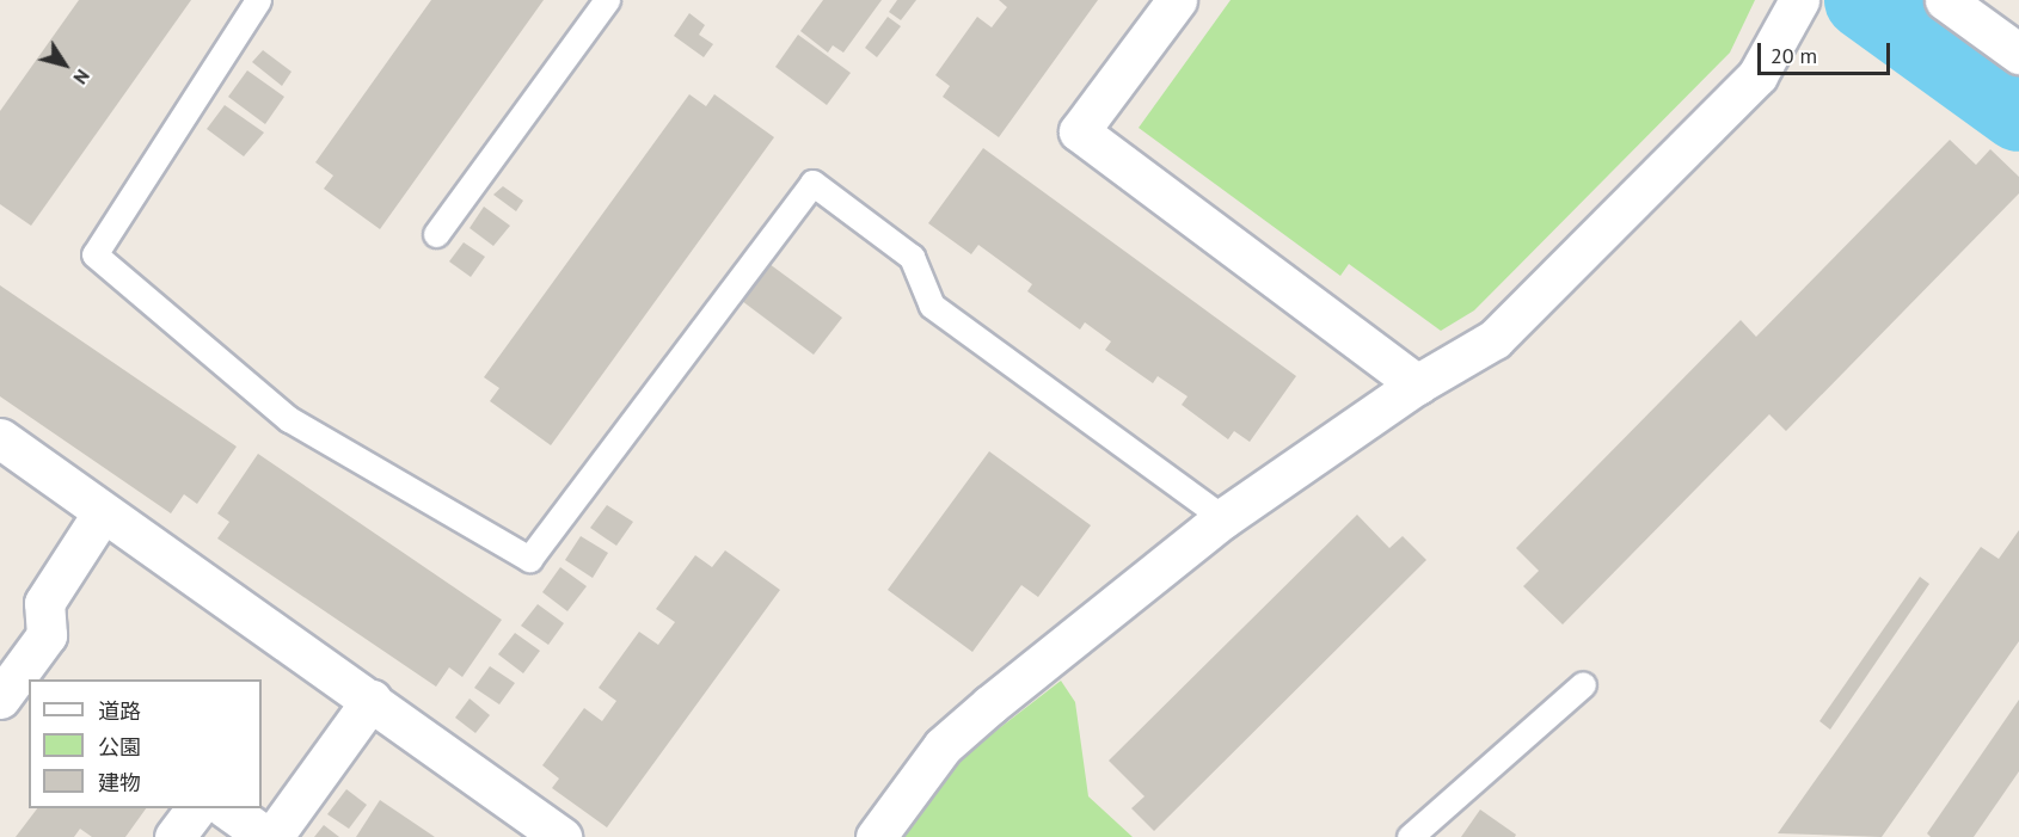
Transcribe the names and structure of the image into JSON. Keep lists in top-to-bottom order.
{
  "legend": ["道路", "公園", "建物"],
  "scale_bar": "20 m",
  "north": "bottom right"
}
